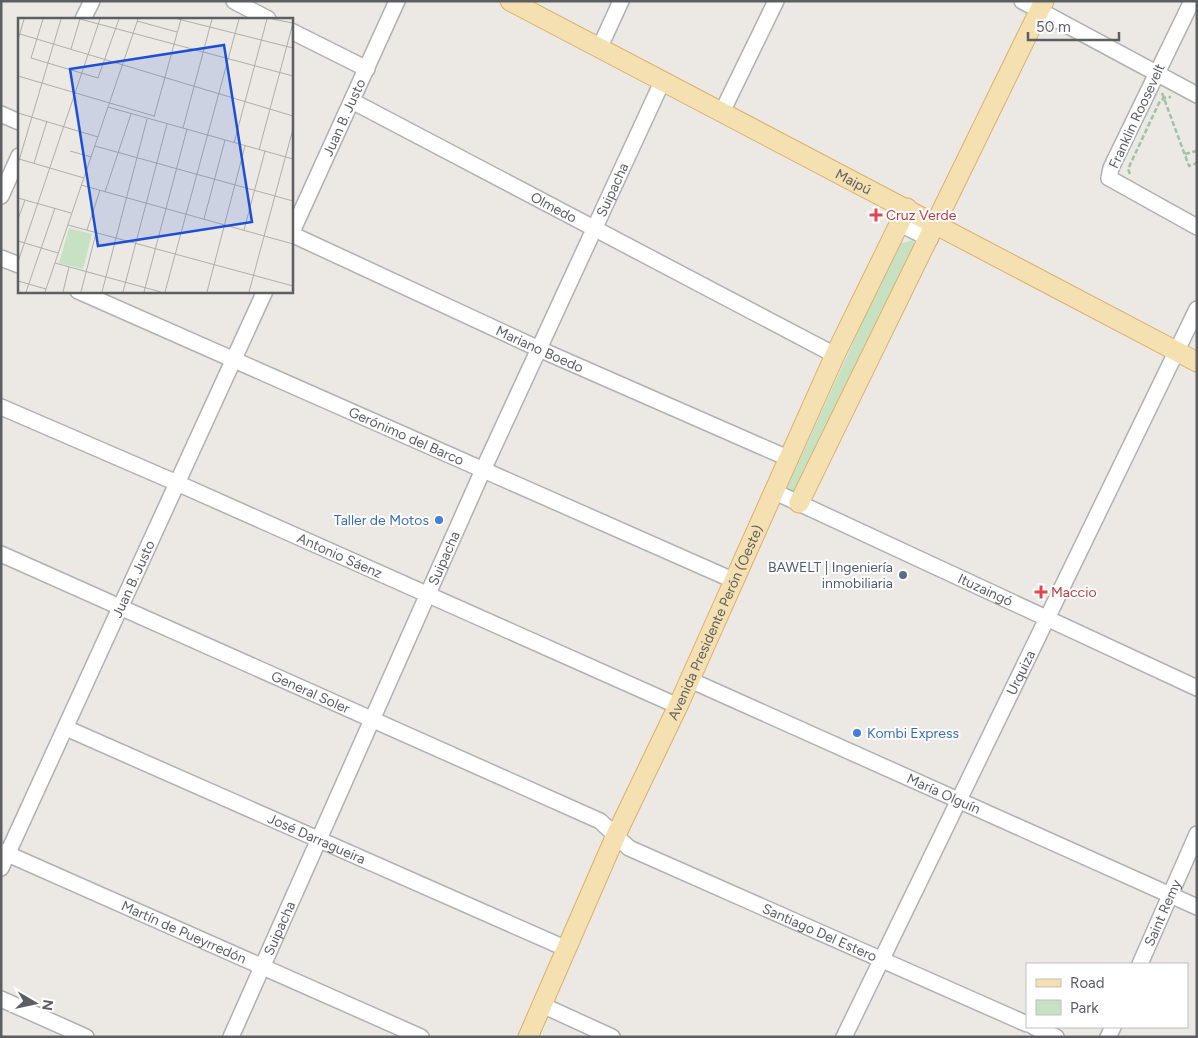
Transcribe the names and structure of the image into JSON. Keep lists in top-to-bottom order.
{
  "streets": {
    "main road": ["Maipú", "Avenida Presidente Perón (Oeste)"],
    "street": [
      "Franklin Roosevelt",
      "Juan B. Justo",
      "Suipacha",
      "Olmedo",
      "Mariano Boedo",
      "Gerónimo del Barco",
      "Antonio Sáenz",
      "Ituzaingó",
      "Urquiza",
      "General Soler",
      "María Olguín",
      "José Darragueira",
      "Saint Remy",
      "Santiago Del Estero",
      "Martín de Pueyrredón"
    ]
  },
  "crossings": [
    ["Juan B. Justo", "Olmedo"],
    ["Juan B. Justo", "Gerónimo del Barco"],
    ["Juan B. Justo", "Antonio Sáenz"],
    ["Juan B. Justo", "General Soler"],
    ["Juan B. Justo", "José Darragueira"],
    ["Juan B. Justo", "Martín de Pueyrredón"],
    ["Maipú", "Suipacha"],
    ["Maipú", "Avenida Presidente Perón (Oeste)"],
    ["Maipú", "Urquiza"],
    ["Suipacha", "Olmedo"],
    ["Suipacha", "Mariano Boedo"],
    ["Suipacha", "Gerónimo del Barco"],
    ["Suipacha", "Antonio Sáenz"],
    ["Suipacha", "General Soler"],
    ["Suipacha", "José Darragueira"],
    ["Suipacha", "Martín de Pueyrredón"],
    ["Olmedo", "Avenida Presidente Perón (Oeste)"],
    ["Mariano Boedo", "Avenida Presidente Perón (Oeste)"],
    ["Gerónimo del Barco", "Avenida Presidente Perón (Oeste)"],
    ["Antonio Sáenz", "Avenida Presidente Perón (Oeste)"],
    ["Ituzaingó", "Avenida Presidente Perón (Oeste)"],
    ["Ituzaingó", "Urquiza"],
    ["Avenida Presidente Perón (Oeste)", "General Soler"],
    ["Avenida Presidente Perón (Oeste)", "María Olguín"],
    ["Avenida Presidente Perón (Oeste)", "José Darragueira"],
    ["Avenida Presidente Perón (Oeste)", "Santiago Del Estero"],
    ["Urquiza", "María Olguín"],
    ["Urquiza", "Santiago Del Estero"],
    ["General Soler", "Santiago Del Estero"],
    ["María Olguín", "Saint Remy"]
  ],
  "places": {
    "health": ["Cruz Verde", "Maccio"],
    "other": ["Taller de Motos", "BAWELT | Ingeniería inmobiliaria", "Kombi Express"]
  },
  "legend": ["Road", "Park"],
  "scale_bar": "50 m",
  "north": "right"
}
